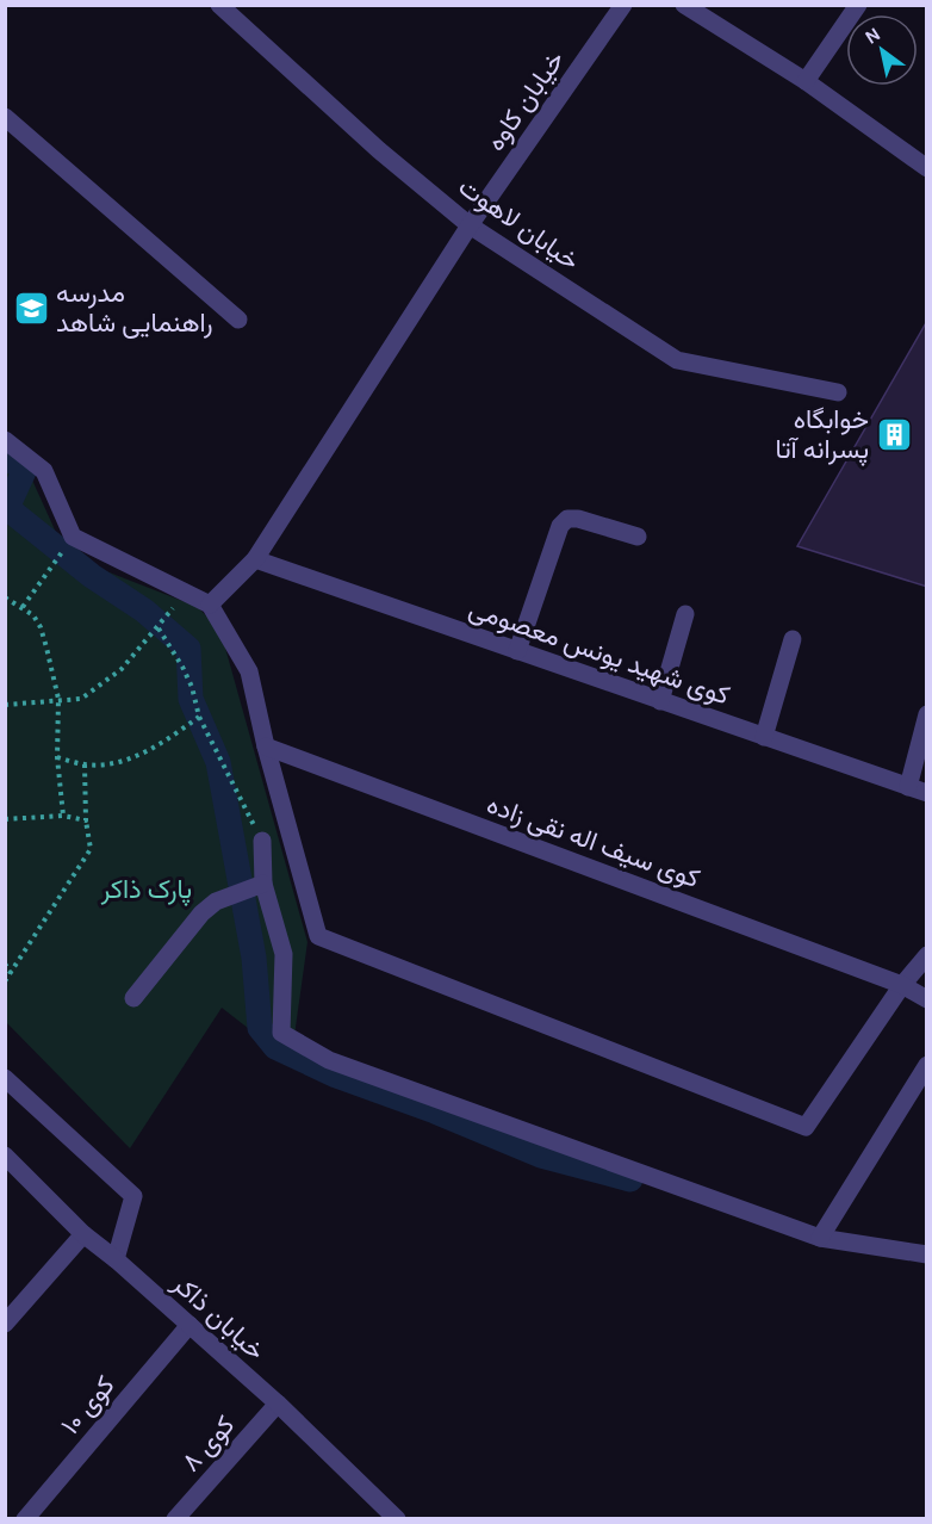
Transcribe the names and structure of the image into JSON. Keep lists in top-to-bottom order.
{
  "streets": {
    "street": [
      "خیابان کاوه",
      "خیابان لاهوت",
      "کوی شهید یونس معصومی",
      "کوی سیف اله نقی زاده",
      "خیابان ذاکر",
      "کوی ۱۰",
      "کوی ۸"
    ]
  },
  "crossings": [
    ["خیابان کاوه", "خیابان لاهوت"],
    ["خیابان کاوه", "کوی شهید یونس معصومی"],
    ["خیابان ذاکر", "کوی ۱۰"],
    ["خیابان ذاکر", "کوی ۸"]
  ],
  "parks": ["پارک ذاکر"],
  "places": {
    "school or university": ["مدرسه راهنمایی شاهد"],
    "building": ["خوابگاه پسرانه آتا"]
  },
  "north": "top left"
}
